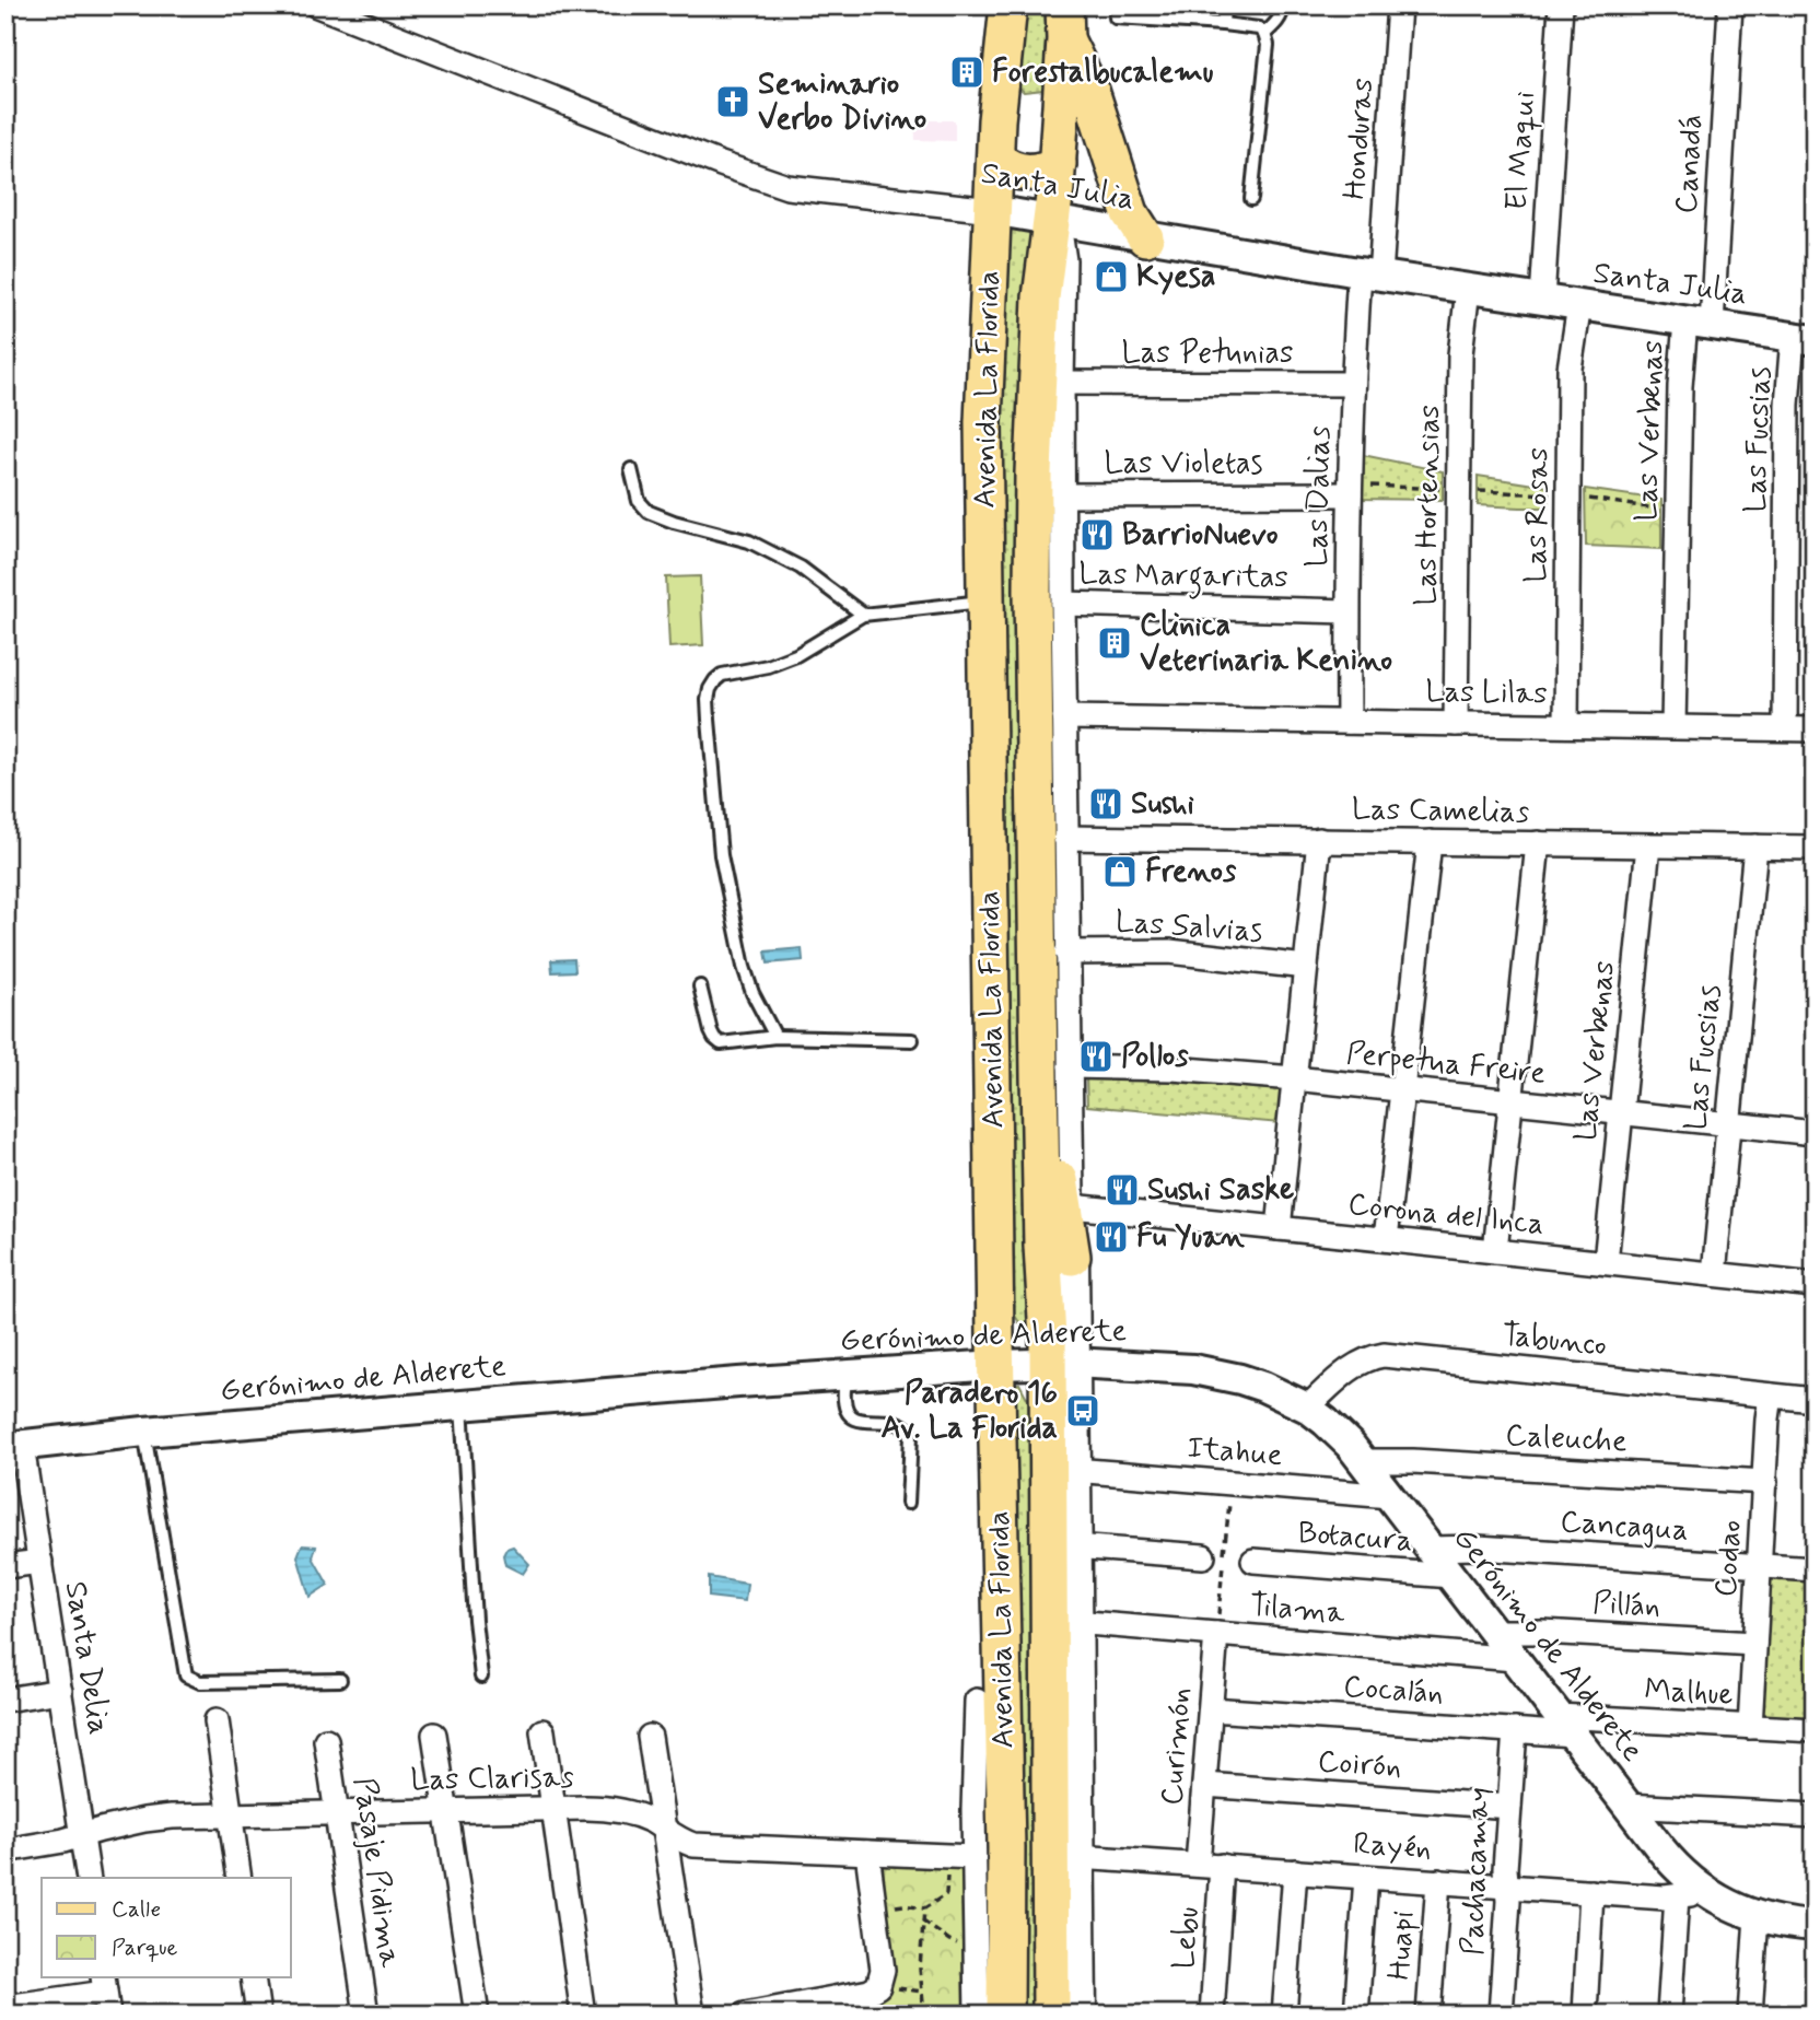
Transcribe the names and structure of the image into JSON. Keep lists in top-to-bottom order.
{
  "streets": {
    "main road": ["Avenida La Florida"],
    "street": [
      "Honduras",
      "El Maqui",
      "Canadá",
      "Santa Julia",
      "Las Petunias",
      "Las Verbenas",
      "Las Fucsias",
      "Las Violetas",
      "Las Dalias",
      "Las Hortensias",
      "Las Rosas",
      "Las Margaritas",
      "Las Lilas",
      "Las Camelias",
      "Las Salvias",
      "Perpetua Freire",
      "Corona del Inca",
      "Gerónimo de Alderete",
      "Tabunco",
      "Caleuche",
      "Itahue",
      "Cancagua",
      "Botacura",
      "Codao",
      "Pillán",
      "Tilama",
      "Santa Delia",
      "Cocalán",
      "Malhue",
      "Curimón",
      "Coirón",
      "Las Clarisas",
      "Rayén",
      "Pachacamay",
      "Pasaje Pidima",
      "Lebu",
      "Huapi"
    ]
  },
  "crossings": [
    ["Honduras", "Santa Julia"],
    ["Honduras", "Las Dalias"],
    ["El Maqui", "Santa Julia"],
    ["Canadá", "Santa Julia"],
    ["Canadá", "Las Verbenas"],
    ["Santa Julia", "Avenida La Florida"],
    ["Santa Julia", "Las Verbenas"],
    ["Santa Julia", "Las Fucsias"],
    ["Santa Julia", "Las Dalias"],
    ["Santa Julia", "Las Hortensias"],
    ["Santa Julia", "Las Rosas"],
    ["Las Petunias", "Avenida La Florida"],
    ["Las Petunias", "Las Dalias"],
    ["Avenida La Florida", "Las Violetas"],
    ["Avenida La Florida", "Las Margaritas"],
    ["Avenida La Florida", "Las Lilas"],
    ["Avenida La Florida", "Las Camelias"],
    ["Avenida La Florida", "Las Salvias"],
    ["Avenida La Florida", "Perpetua Freire"],
    ["Avenida La Florida", "Corona del Inca"],
    ["Avenida La Florida", "Gerónimo de Alderete"],
    ["Avenida La Florida", "Itahue"],
    ["Avenida La Florida", "Tilama"],
    ["Avenida La Florida", "Las Clarisas"],
    ["Avenida La Florida", "Rayén"],
    ["Las Verbenas", "Las Lilas"],
    ["Las Verbenas", "Las Camelias"],
    ["Las Verbenas", "Perpetua Freire"],
    ["Las Verbenas", "Corona del Inca"],
    ["Las Fucsias", "Las Lilas"],
    ["Las Fucsias", "Las Camelias"],
    ["Las Fucsias", "Perpetua Freire"],
    ["Las Fucsias", "Corona del Inca"],
    ["Las Violetas", "Las Dalias"],
    ["Las Dalias", "Las Margaritas"],
    ["Las Dalias", "Las Lilas"],
    ["Las Hortensias", "Las Lilas"],
    ["Las Rosas", "Las Lilas"],
    ["Gerónimo de Alderete", "Tabunco"],
    ["Gerónimo de Alderete", "Caleuche"],
    ["Gerónimo de Alderete", "Itahue"],
    ["Gerónimo de Alderete", "Cancagua"],
    ["Gerónimo de Alderete", "Botacura"],
    ["Gerónimo de Alderete", "Pillán"],
    ["Gerónimo de Alderete", "Tilama"],
    ["Gerónimo de Alderete", "Santa Delia"],
    ["Gerónimo de Alderete", "Cocalán"],
    ["Gerónimo de Alderete", "Malhue"],
    ["Gerónimo de Alderete", "Rayén"],
    ["Tabunco", "Codao"],
    ["Caleuche", "Codao"],
    ["Cancagua", "Codao"],
    ["Codao", "Pillán"],
    ["Codao", "Malhue"],
    ["Tilama", "Curimón"],
    ["Santa Delia", "Las Clarisas"],
    ["Cocalán", "Malhue"],
    ["Cocalán", "Curimón"],
    ["Cocalán", "Pachacamay"],
    ["Curimón", "Coirón"],
    ["Curimón", "Rayén"],
    ["Coirón", "Pachacamay"],
    ["Las Clarisas", "Pasaje Pidima"],
    ["Rayén", "Pachacamay"],
    ["Rayén", "Lebu"],
    ["Rayén", "Huapi"]
  ],
  "places": {
    "building": ["Forestalbucalemu", "Clinica Veterinaria Kenino"],
    "church": ["Seminario Verbo Divino"],
    "shop": ["Kyesa", "Frenos"],
    "restaurant": [
      "BarrioNuevo",
      "Sushi",
      "Pollos",
      "Sushi Saske",
      "Fu Yuan"
    ],
    "bus stop": ["Paradero 16 Av. La Florida"]
  },
  "legend": ["Calle", "Parque"]
}
